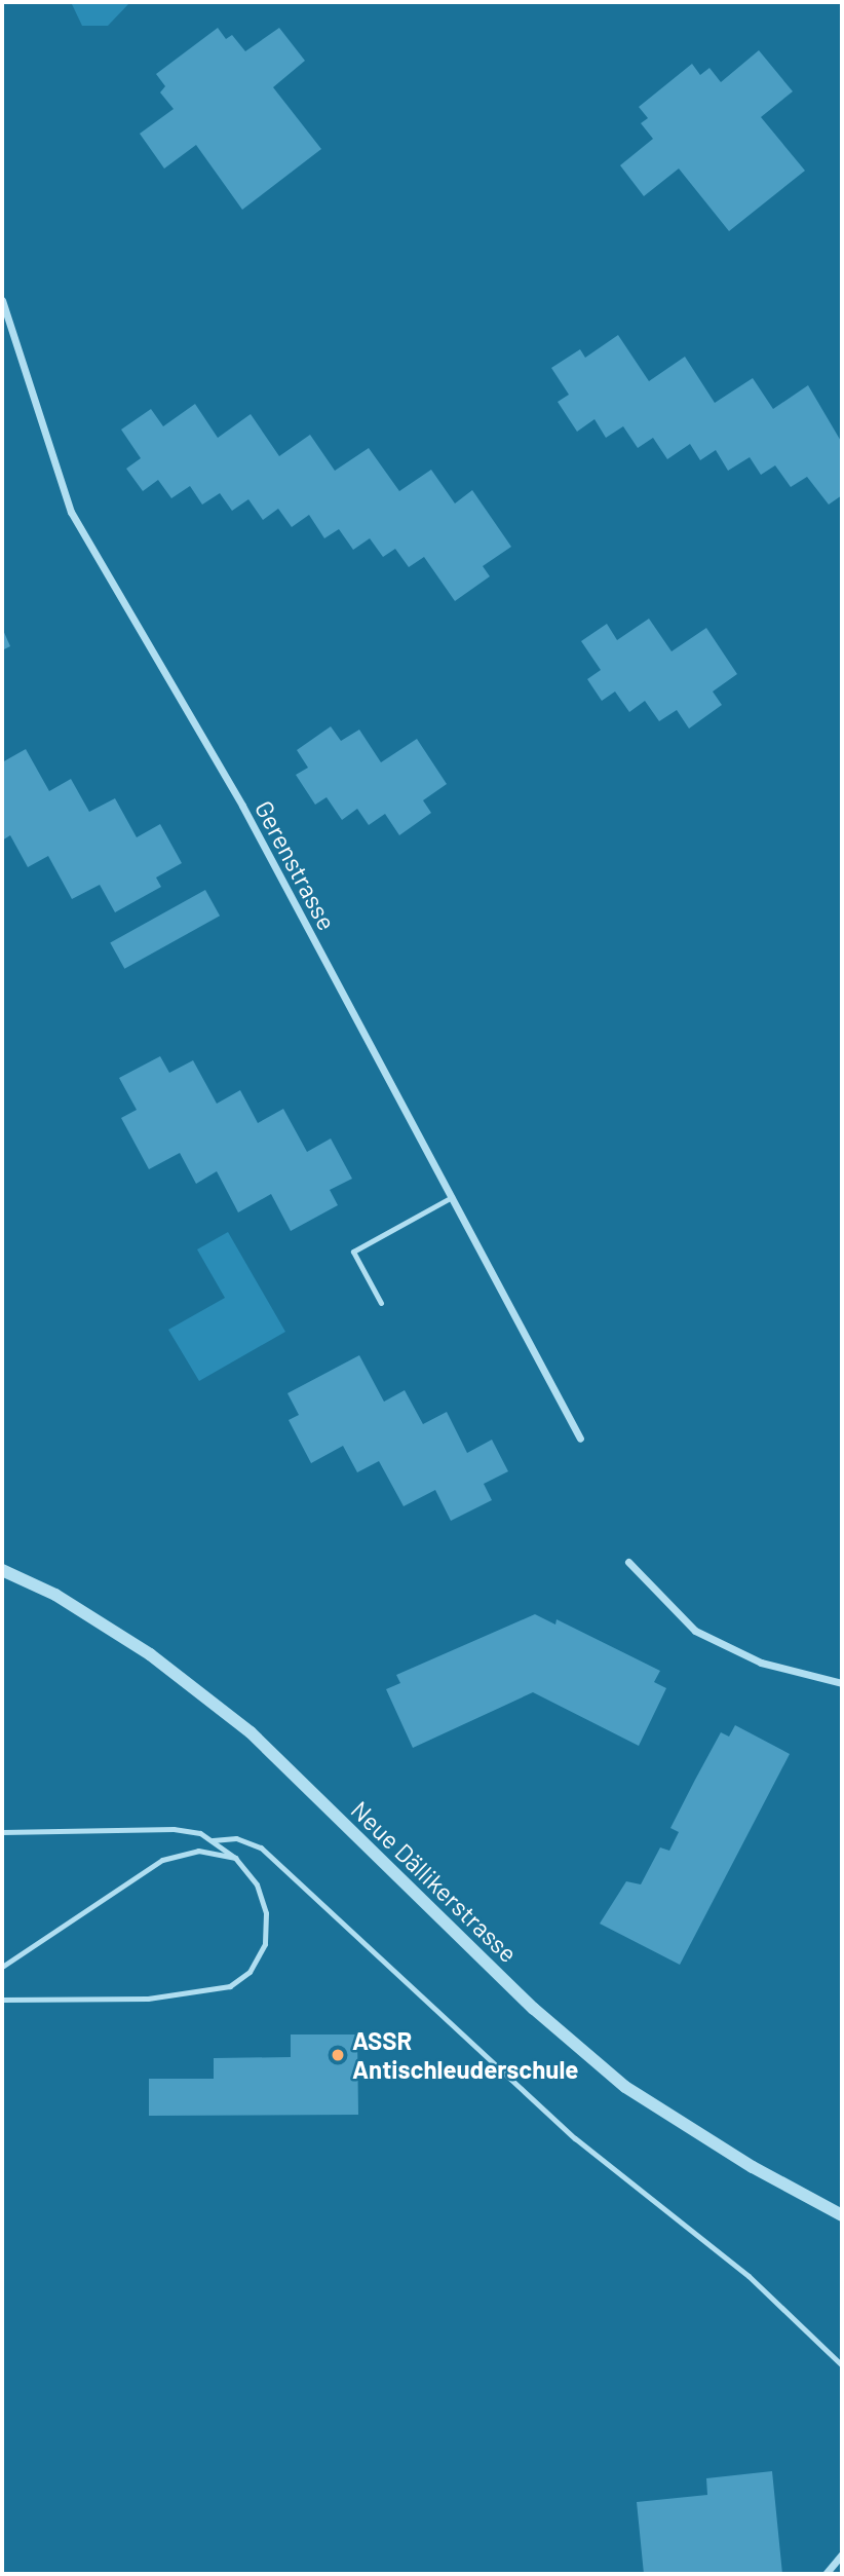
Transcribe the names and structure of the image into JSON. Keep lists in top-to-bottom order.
{
  "streets": {
    "street": ["Gerenstrasse", "Neue Dällikerstrasse"]
  },
  "places": ["ASSR Antischleuderschule"]
}
